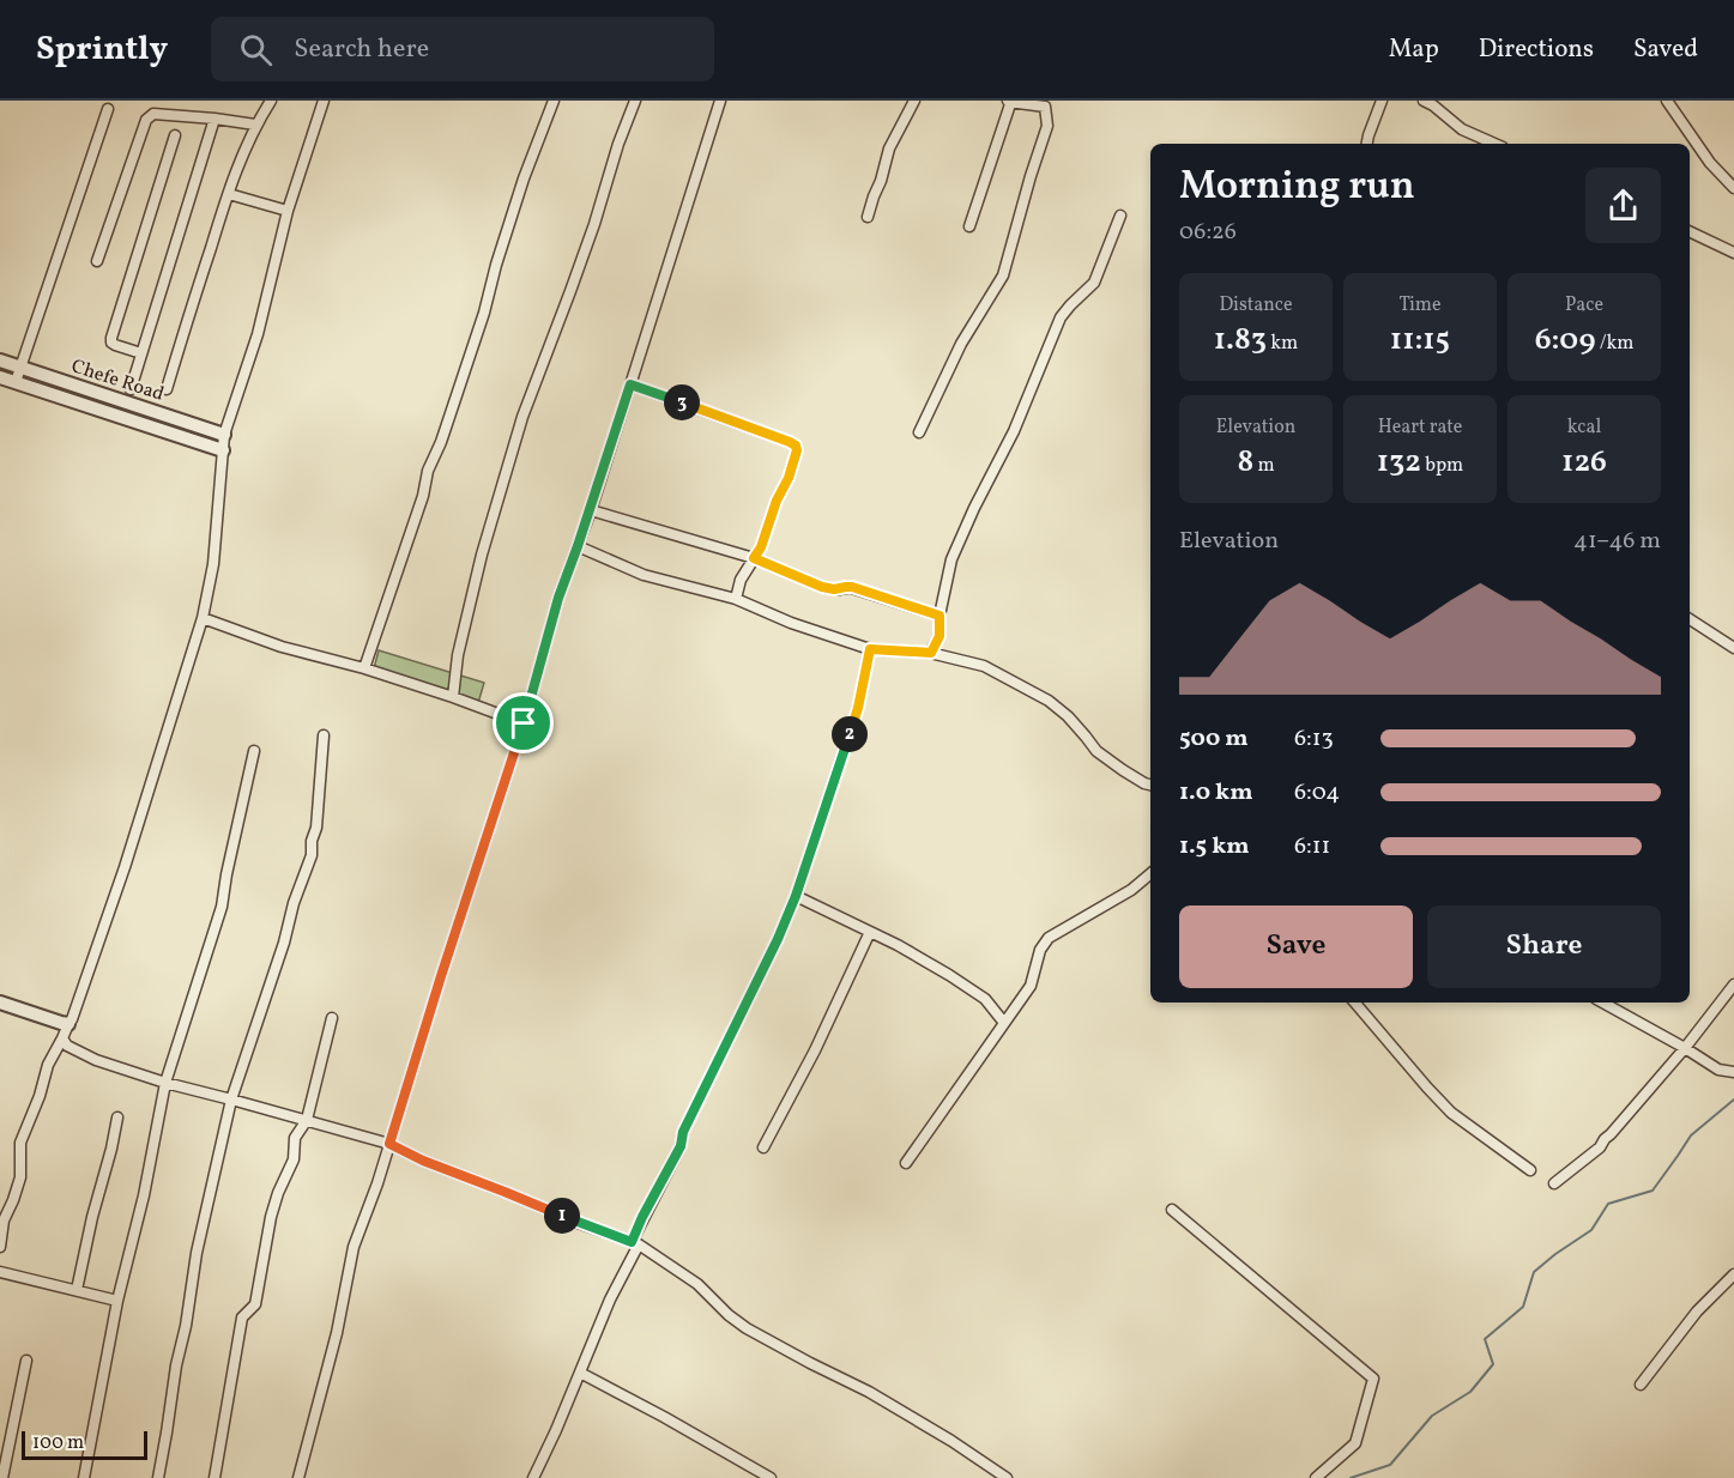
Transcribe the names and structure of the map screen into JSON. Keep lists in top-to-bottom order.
{
  "streets": {
    "street": ["Chefe Road"]
  },
  "scale_bar": "100 m",
  "page": {
    "header": "Sprintly",
    "search": "Search here",
    "nav": ["Map", "Directions", "Saved"],
    "heading": ["Morning run", "06:26"],
    "stats": [
      ["Distance", "1.83 km"],
      ["Time", "11:15"],
      ["Pace", "6:09 /km"],
      ["Elevation", "8 m"],
      ["Heart rate", "132 bpm"],
      ["kcal", "126"]
    ],
    "pins": ["3", "2", "1"],
    "chart": ["Elevation", "41–46 m"],
    "list": [
      {
        "name": "500 m",
        "note": "6:13"
      },
      {
        "name": "1.0 km",
        "note": "6:04"
      },
      {
        "name": "1.5 km",
        "note": "6:11"
      }
    ],
    "buttons": ["Save", "Share"],
    "scale": "100 m"
  }
}
